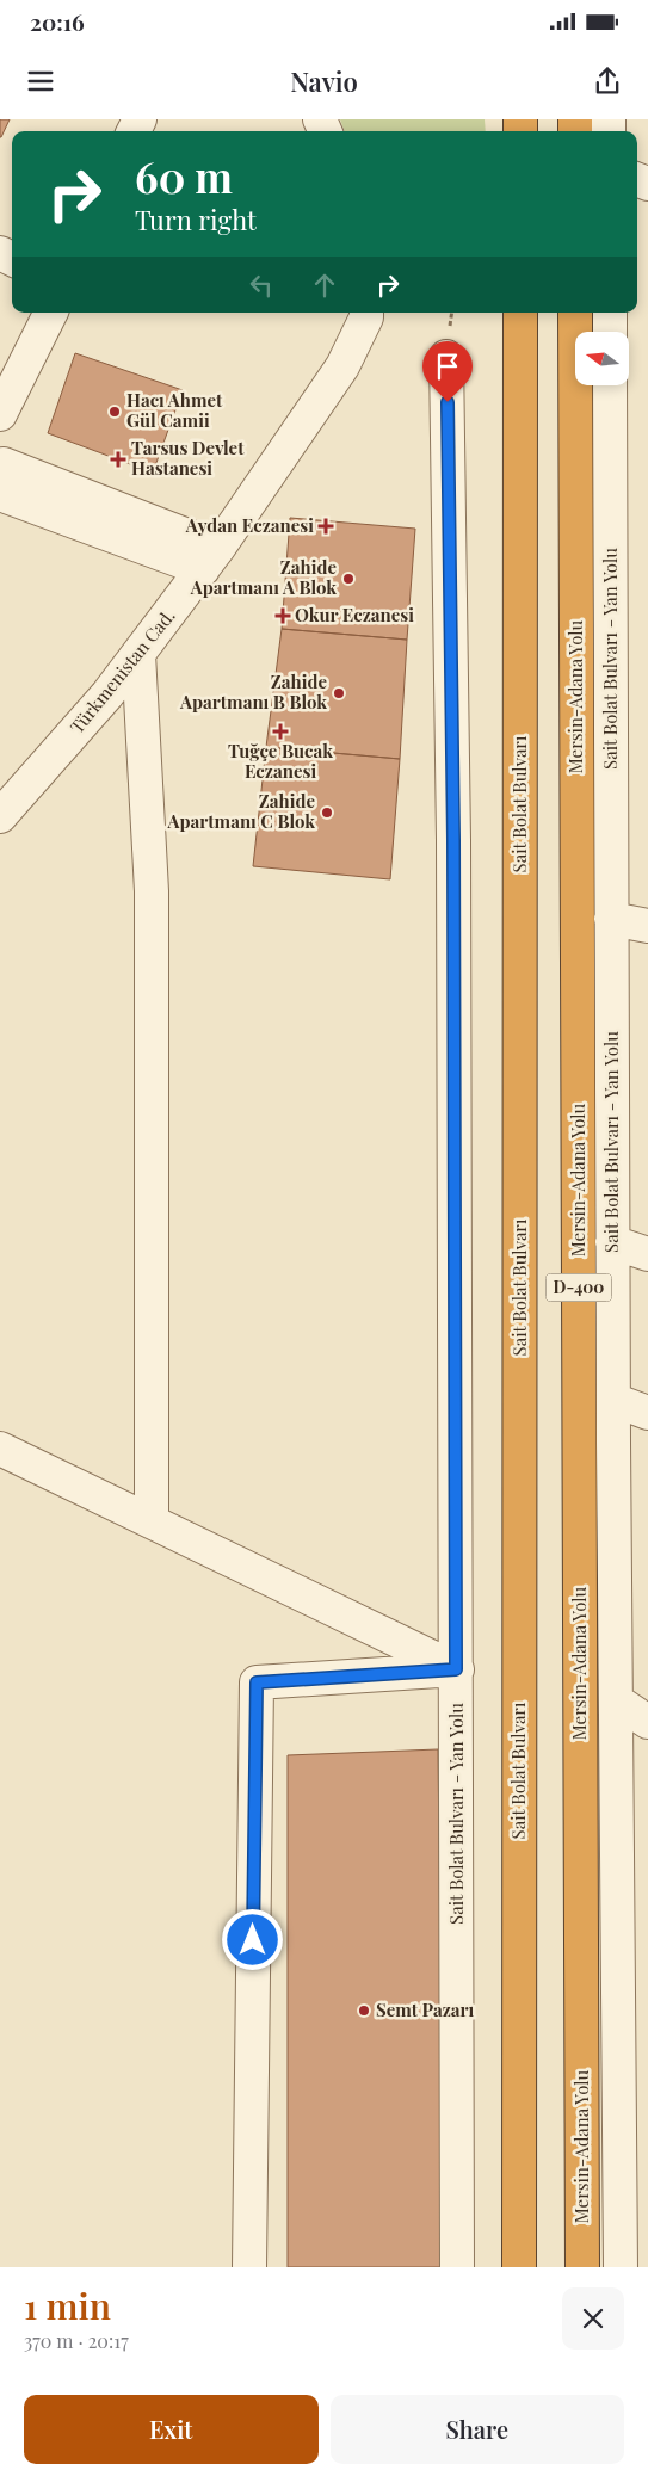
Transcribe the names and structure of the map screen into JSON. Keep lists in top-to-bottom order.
{
  "streets": {
    "highway": ["Mersin-Adana Yolu", "Sait Bolat Bulvarı", "D-400"],
    "street": ["Sait Bolat Bulvarı - Yan Yolu", "Türkmenistan Cad."]
  },
  "places": {
    "other": [
      "Hacı Ahmet Gül Camii",
      "Zahide Apartmanı A Blok",
      "Zahide Apartmanı B Blok",
      "Zahide Apartmanı C Blok",
      "Semt Pazarı"
    ],
    "health": [
      "Tarsus Devlet Hastanesi",
      "Aydan Eczanesi",
      "Okur Eczanesi",
      "Tuğçe Bucak Eczanesi"
    ]
  },
  "north": "left",
  "page": {
    "status": "20:16",
    "header": "Navio",
    "turn": ["60 m", "Turn right"],
    "heading": ["1 min", "370 m · 20:17"],
    "buttons": ["Exit", "Share"]
  }
}
